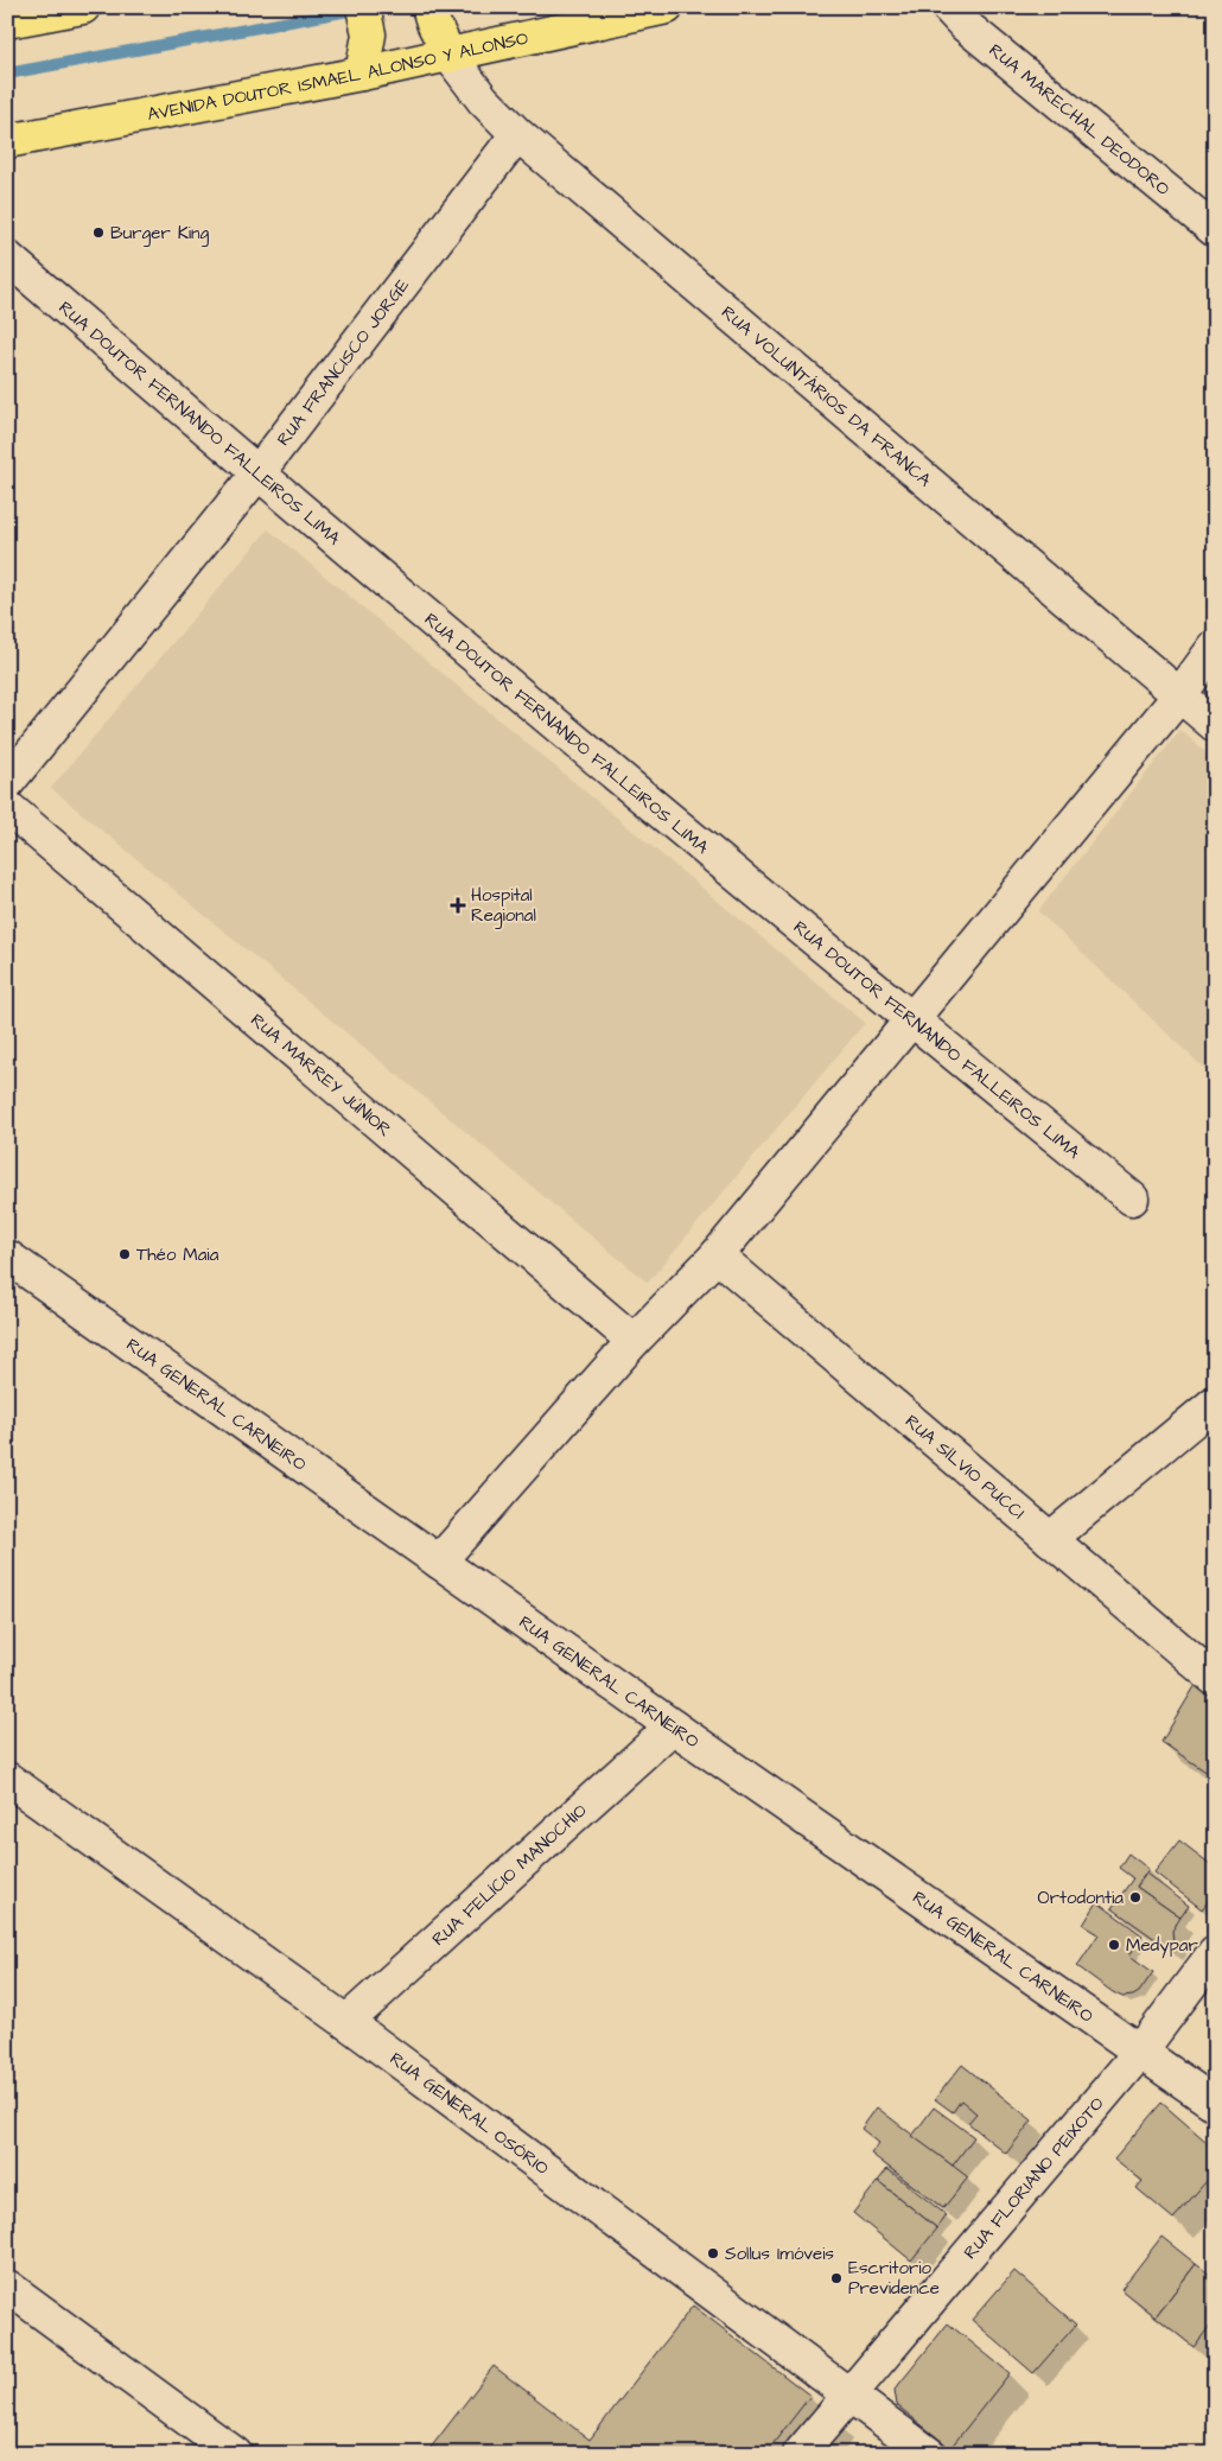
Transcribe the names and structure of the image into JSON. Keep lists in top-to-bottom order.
{
  "streets": {
    "main road": ["AVENIDA DOUTOR ISMAEL ALONSO Y ALONSO"],
    "street": [
      "RUA MARECHAL DEODORO",
      "RUA FRANCISCO JORGE",
      "RUA VOLUNTÁRIOS DA FRANCA",
      "RUA DOUTOR FERNANDO FALLEIROS LIMA",
      "RUA MARREY JÚNIOR",
      "RUA GENERAL CARNEIRO",
      "RUA SÍLVIO PUCCI",
      "RUA FELÍCIO MANOCHIO",
      "RUA GENERAL OSÓRIO",
      "RUA FLORIANO PEIXOTO"
    ]
  },
  "crossings": [
    ["AVENIDA DOUTOR ISMAEL ALONSO Y ALONSO", "RUA VOLUNTÁRIOS DA FRANCA"],
    ["RUA FRANCISCO JORGE", "RUA VOLUNTÁRIOS DA FRANCA"],
    ["RUA FRANCISCO JORGE", "RUA DOUTOR FERNANDO FALLEIROS LIMA"],
    ["RUA GENERAL CARNEIRO", "RUA FELÍCIO MANOCHIO"],
    ["RUA GENERAL CARNEIRO", "RUA FLORIANO PEIXOTO"],
    ["RUA FELÍCIO MANOCHIO", "RUA GENERAL OSÓRIO"],
    ["RUA GENERAL OSÓRIO", "RUA FLORIANO PEIXOTO"]
  ],
  "places": {
    "other": [
      "Burger King",
      "Théo Maia",
      "Ortodontia",
      "Medypar",
      "Sollus Imóveis",
      "Escritorio Previdence"
    ],
    "health": ["Hospital Regional"]
  }
}
